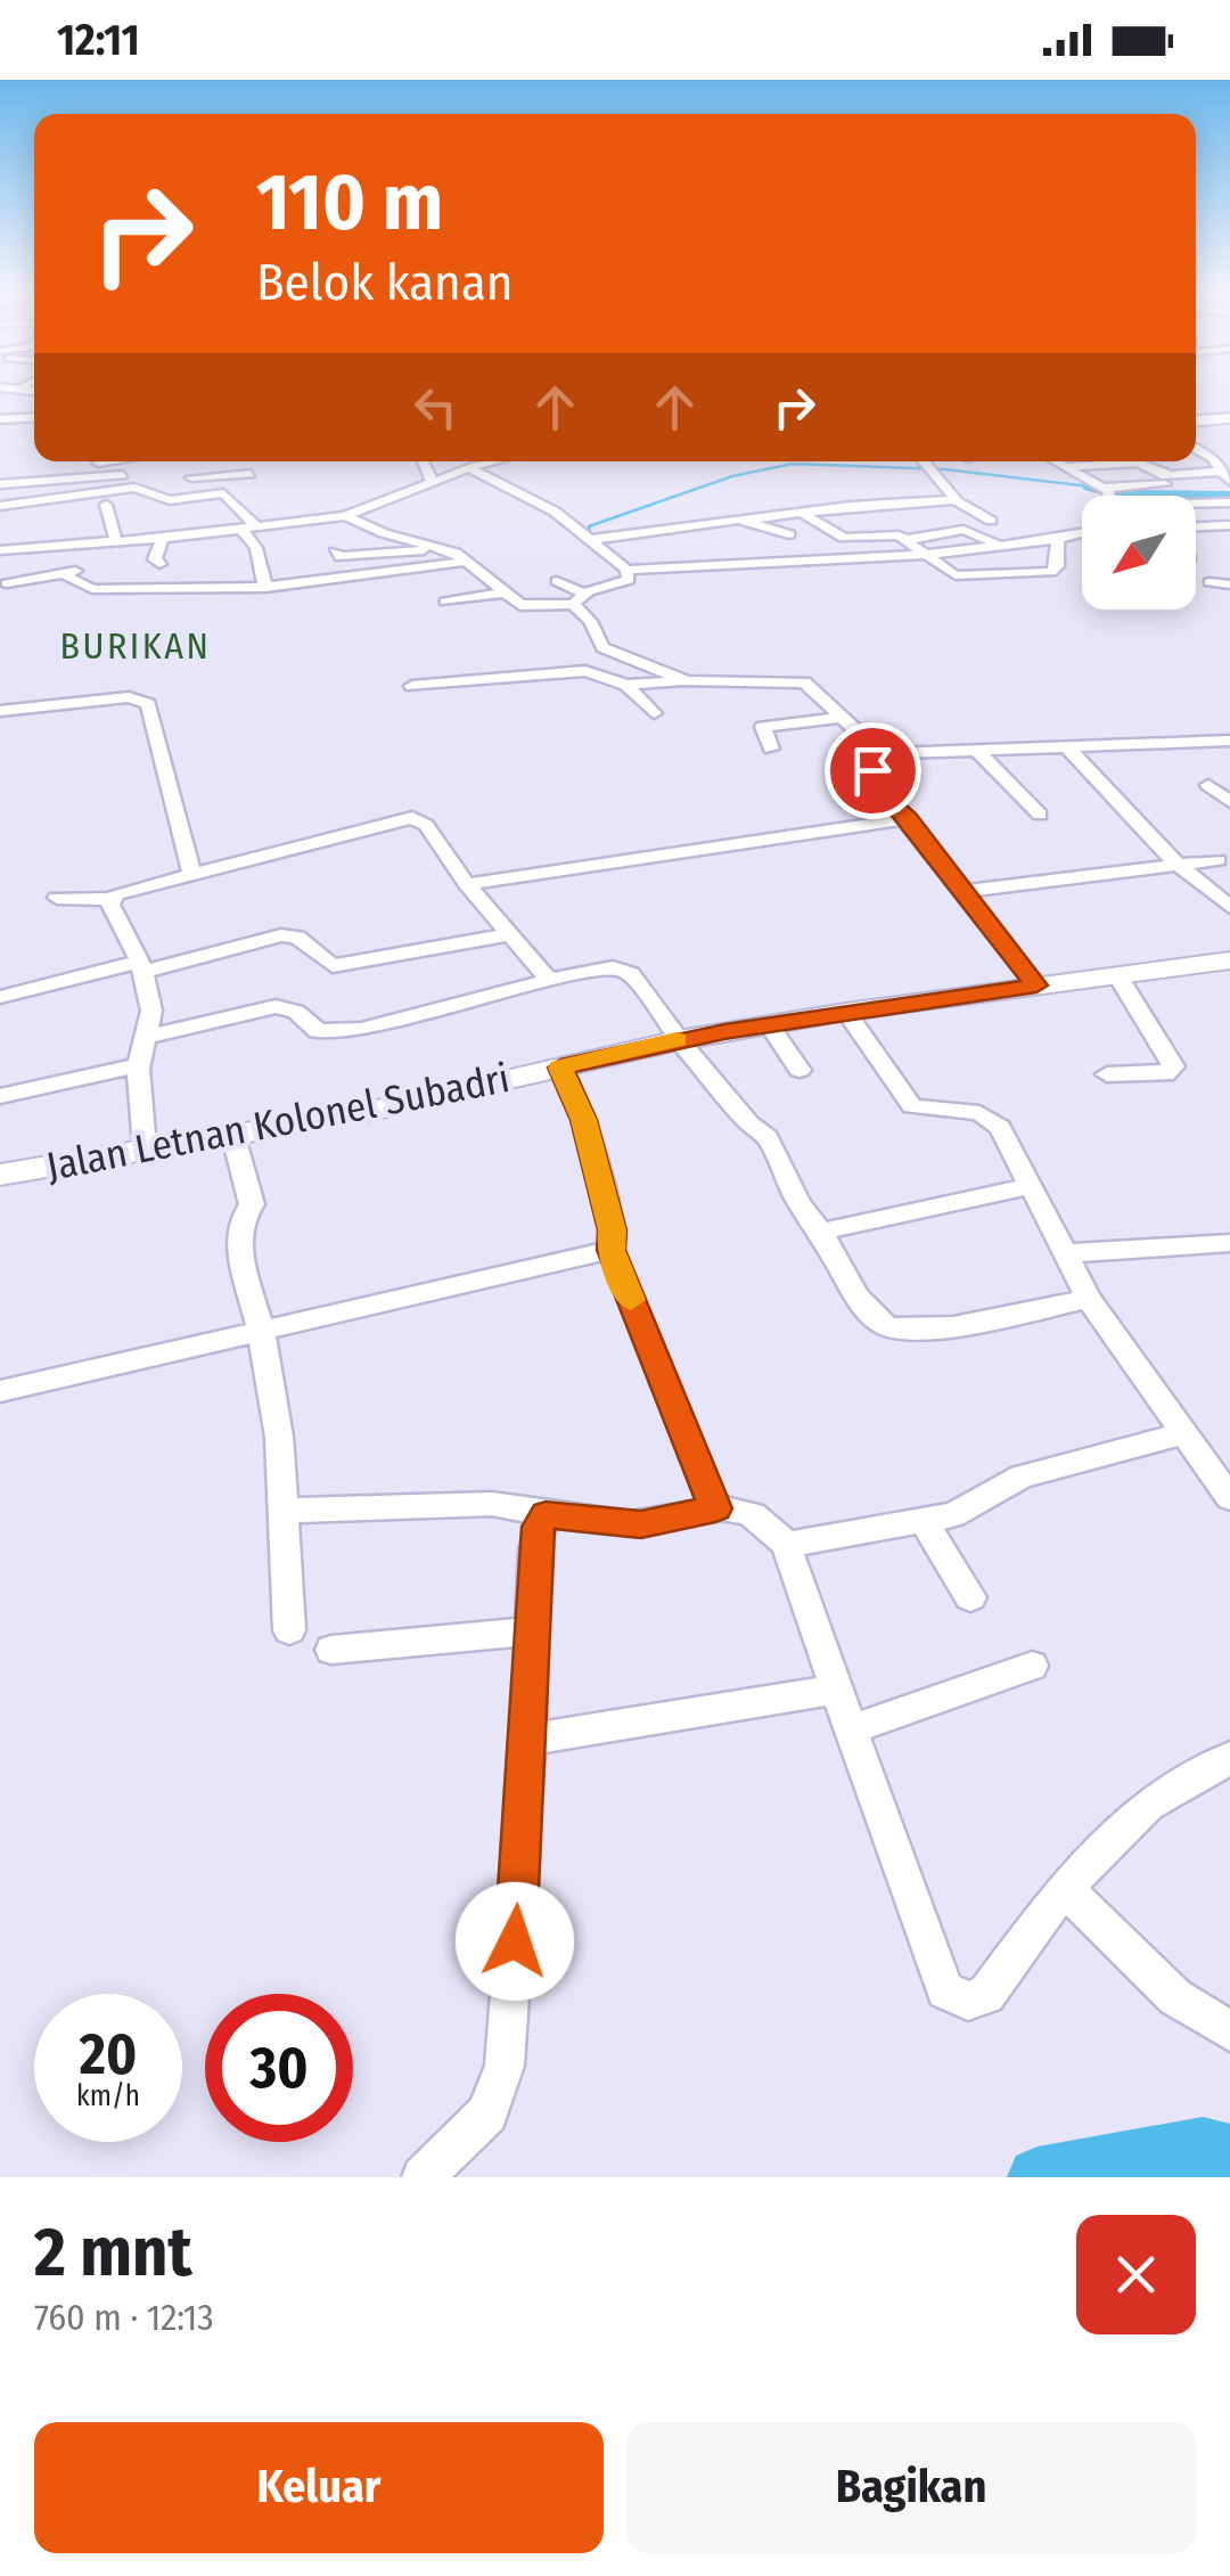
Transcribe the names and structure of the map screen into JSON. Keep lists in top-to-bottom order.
{
  "streets": {
    "main road": ["Jalan Letnan Kolonel Subadri"]
  },
  "districts": ["BURIKAN"],
  "north": "bottom left",
  "page": {
    "status": "12:11",
    "turn": ["110 m", "Belok kanan"],
    "speed": "20 km/h",
    "limit": "30",
    "heading": ["2 mnt", "760 m · 12:13"],
    "buttons": ["Keluar", "Bagikan"]
  }
}
